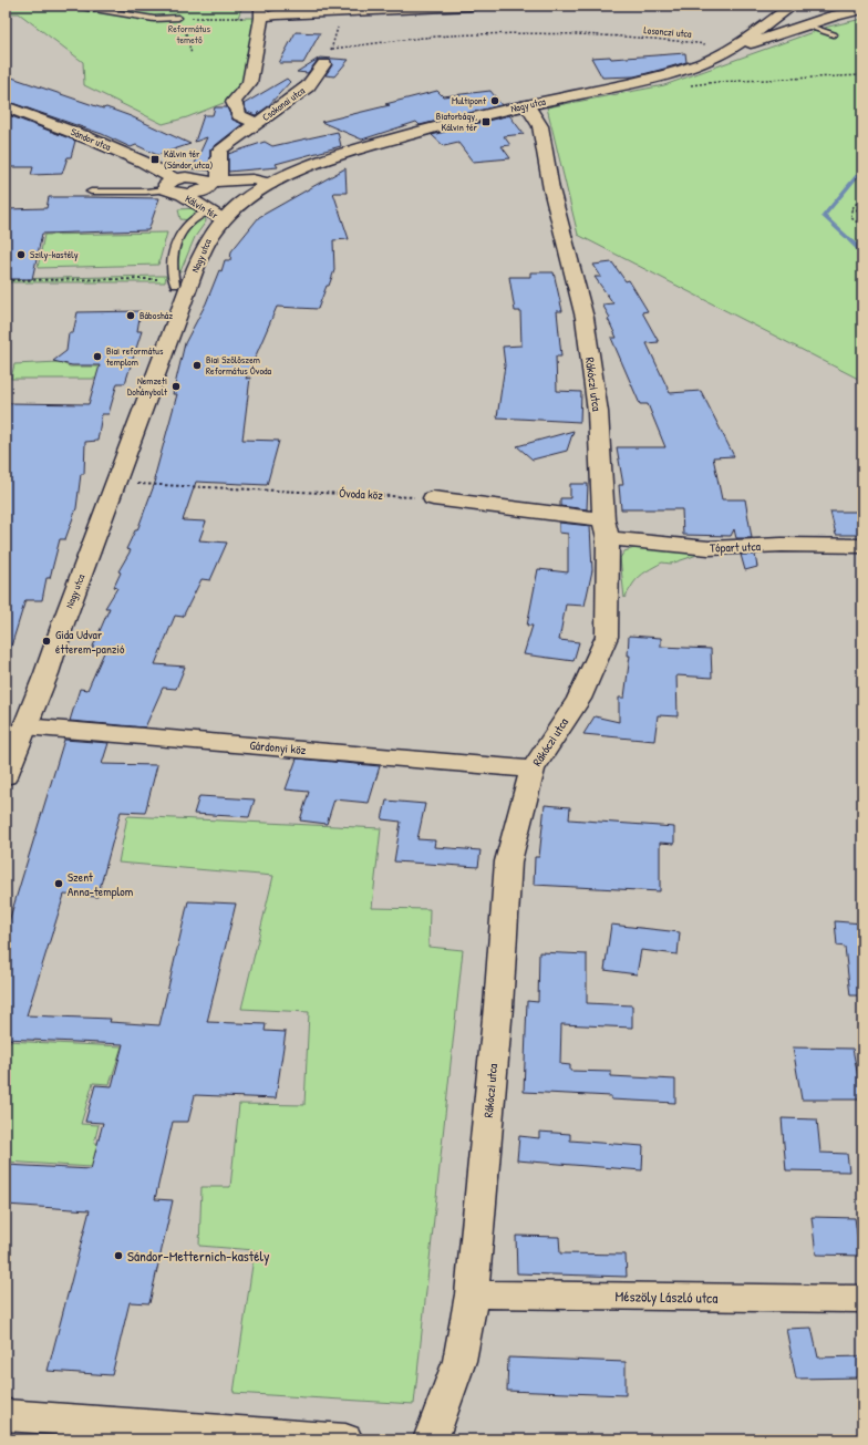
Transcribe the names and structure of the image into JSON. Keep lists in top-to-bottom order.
{
  "streets": {
    "street": [
      "Csokonai utca",
      "Nagy utca",
      "Sándor utca",
      "Kálvin tér",
      "Rákóczi utca",
      "Tópart utca",
      "Gárdonyi köz",
      "Mészöly László utca"
    ],
    "path": ["Losonczi utca", "Óvoda köz"]
  },
  "crossings": [
    ["Losonczi utca", "Nagy utca"],
    ["Nagy utca", "Kálvin tér"],
    ["Nagy utca", "Rákóczi utca"],
    ["Nagy utca", "Óvoda köz"],
    ["Nagy utca", "Gárdonyi köz"],
    ["Sándor utca", "Kálvin tér"],
    ["Rákóczi utca", "Tópart utca"],
    ["Rákóczi utca", "Gárdonyi köz"],
    ["Rákóczi utca", "Mészöly László utca"]
  ],
  "parks": ["Református temető"],
  "places": {
    "other": [
      "Multipont",
      "Szily-kastély",
      "Bábosház",
      "Biai református templom",
      "Biai Szőlőszem Református Óvoda",
      "Nemzeti Dohánybolt",
      "Gida Udvar étterem-panzió",
      "Szent Anna-templom",
      "Sándor–Metternich-kastély"
    ],
    "transit": ["Biatorbágy, Kálvin tér", "Kálvin tér (Sándor utca)"]
  }
}
